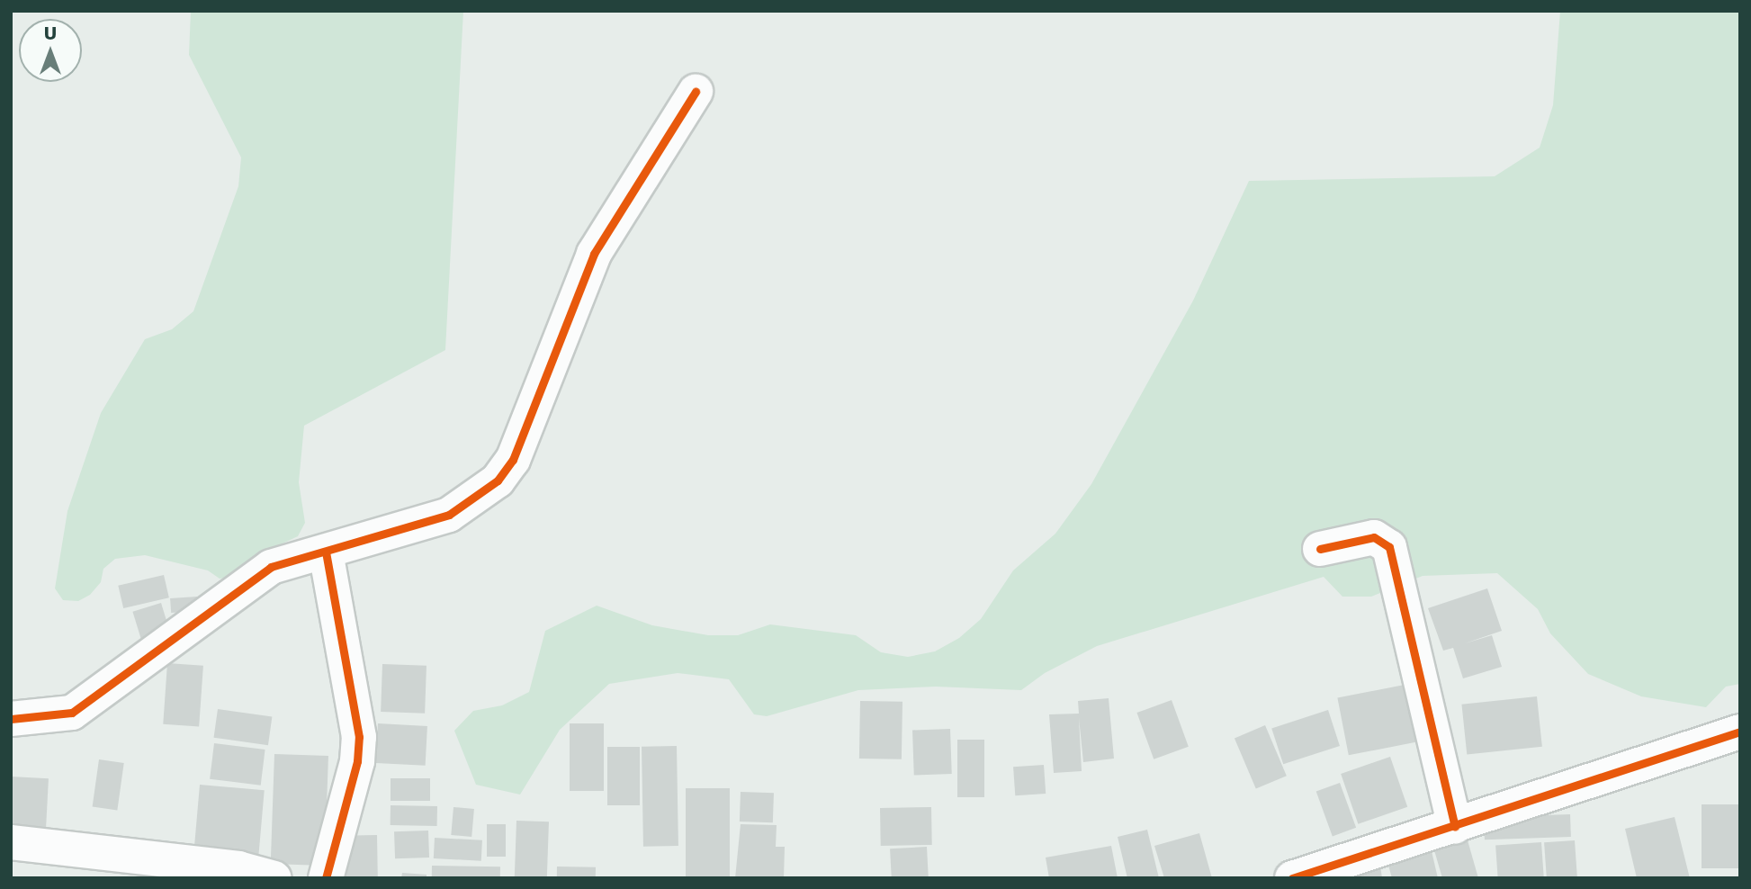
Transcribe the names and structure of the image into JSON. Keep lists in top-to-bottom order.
{
  "north": "top"
}
